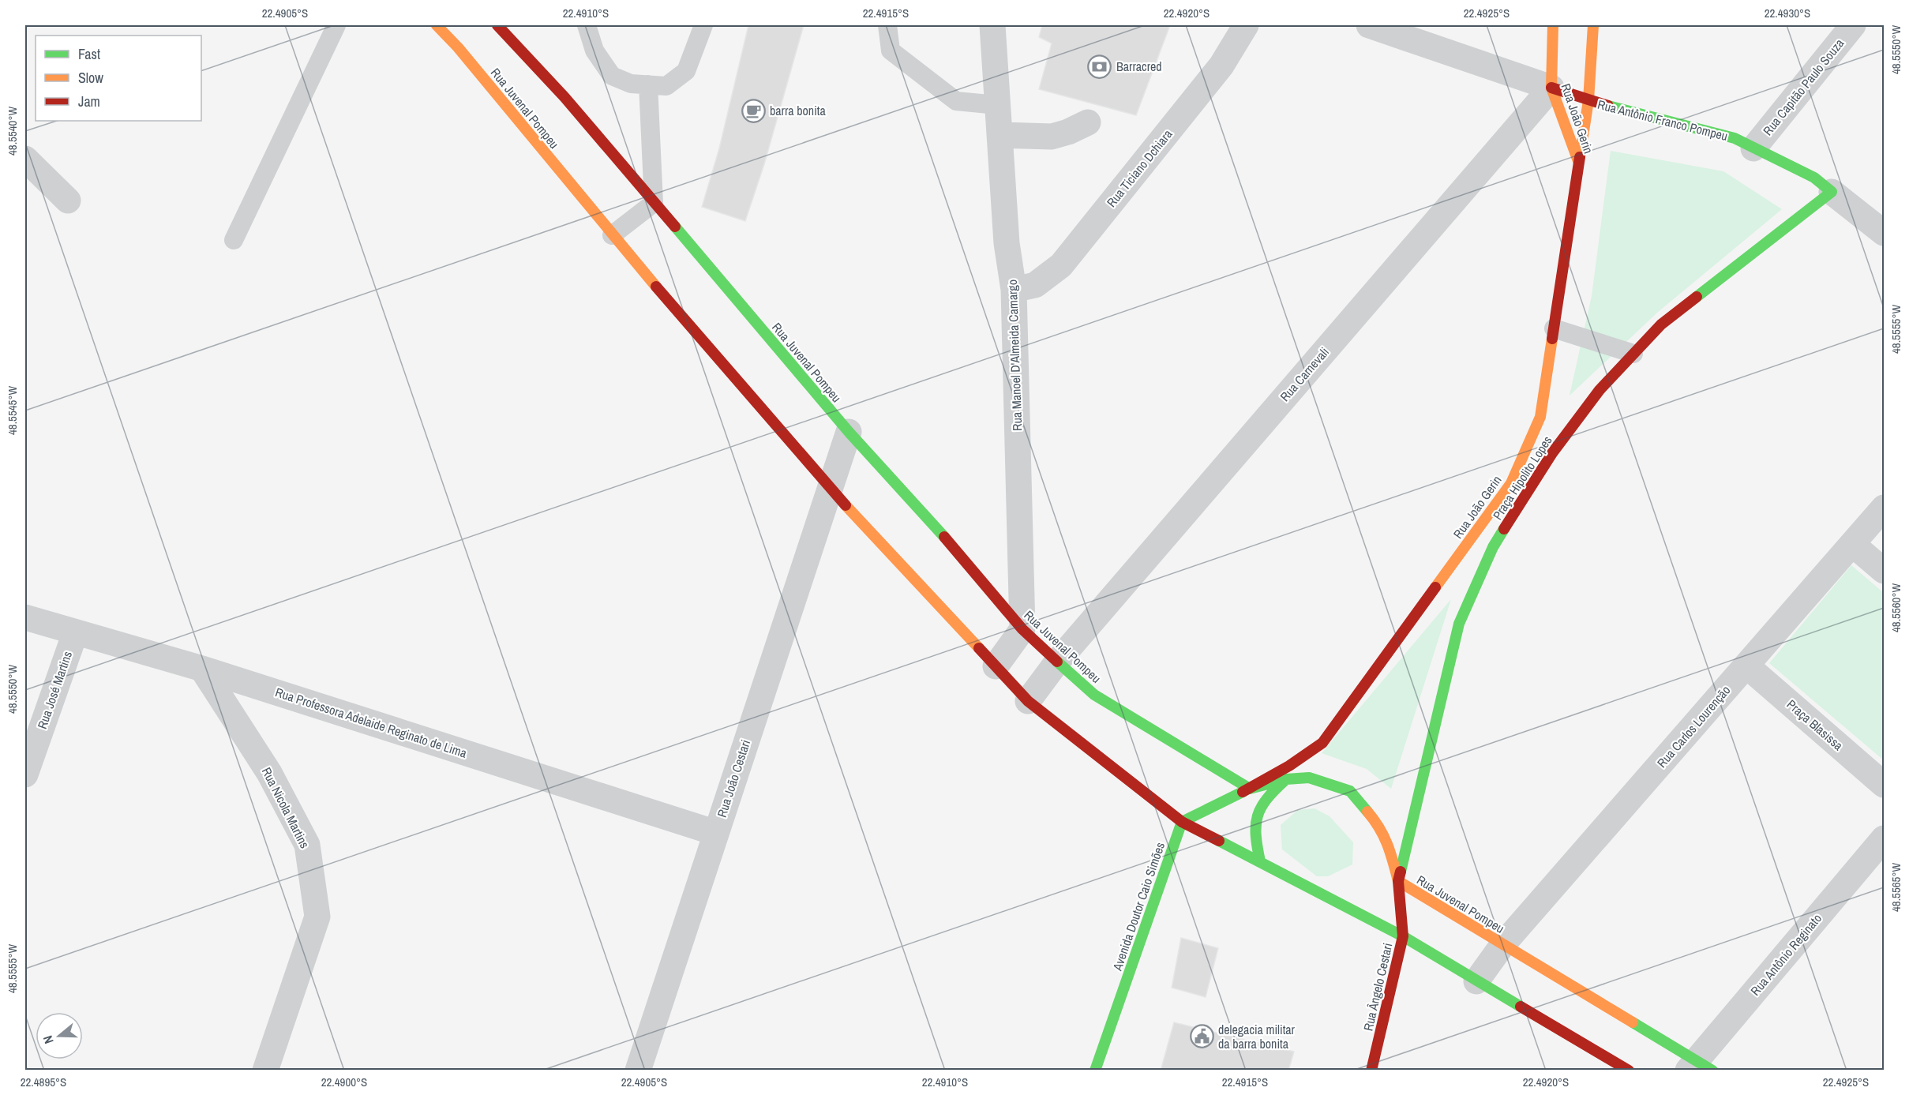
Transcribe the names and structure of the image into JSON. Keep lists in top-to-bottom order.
{
  "streets": {
    "street": [
      "Rua Capitão Paulo Souza",
      "Rua Juvenal Pompeu",
      "Rua João Gerin",
      "Rua Antônio Franco Pompeu",
      "Rua Ticiano Dchiara",
      "Rua Manoel D'Almeida Camargo",
      "Rua Carnevali",
      "Praça Hipolito Lopes",
      "Rua José Martins",
      "Rua Professora Adelaide Reginato de Lima",
      "Praça Blasissa",
      "Rua Carlos Lourenção",
      "Rua João Cestari",
      "Rua Nicola Martins",
      "Avenida Doutor Caio Simões",
      "Rua Antônio Reginato",
      "Rua Ângelo Cestari"
    ]
  },
  "crossings": [
    ["Rua Capitão Paulo Souza", "Rua Antônio Franco Pompeu"],
    ["Rua Juvenal Pompeu", "Rua João Gerin"],
    ["Rua Juvenal Pompeu", "Rua Manoel D'Almeida Camargo"],
    ["Rua Juvenal Pompeu", "Rua Carnevali"],
    ["Rua Juvenal Pompeu", "Praça Hipolito Lopes"],
    ["Rua Juvenal Pompeu", "Rua Carlos Lourenção"],
    ["Rua Juvenal Pompeu", "Rua João Cestari"],
    ["Rua Juvenal Pompeu", "Avenida Doutor Caio Simões"],
    ["Rua Juvenal Pompeu", "Rua Antônio Reginato"],
    ["Rua Juvenal Pompeu", "Rua Ângelo Cestari"],
    ["Rua João Gerin", "Rua Antônio Franco Pompeu"],
    ["Rua João Gerin", "Rua Carnevali"],
    ["Rua Antônio Franco Pompeu", "Rua Carnevali"],
    ["Rua Antônio Franco Pompeu", "Praça Hipolito Lopes"],
    ["Rua Ticiano Dchiara", "Rua Manoel D'Almeida Camargo"],
    ["Praça Hipolito Lopes", "Rua Ângelo Cestari"],
    ["Rua José Martins", "Rua Professora Adelaide Reginato de Lima"],
    ["Rua Professora Adelaide Reginato de Lima", "Rua João Cestari"],
    ["Rua Professora Adelaide Reginato de Lima", "Rua Nicola Martins"],
    ["Praça Blasissa", "Rua Carlos Lourenção"]
  ],
  "places": {
    "bank": ["Barracred"],
    "cafe": ["barra bonita"],
    "public building": ["delegacia militar da barra bonita"]
  },
  "legend": ["Fast", "Slow", "Jam"],
  "north": "left",
  "coordinates": [
    "22.4905°S",
    "22.4910°S",
    "22.4915°S",
    "22.4920°S",
    "22.4925°S",
    "22.4930°S",
    "48.5550°W",
    "48.5540°W",
    "48.5555°W",
    "48.5545°W",
    "48.5560°W",
    "48.5565°W",
    "22.4895°S",
    "22.4900°S"
  ]
}
